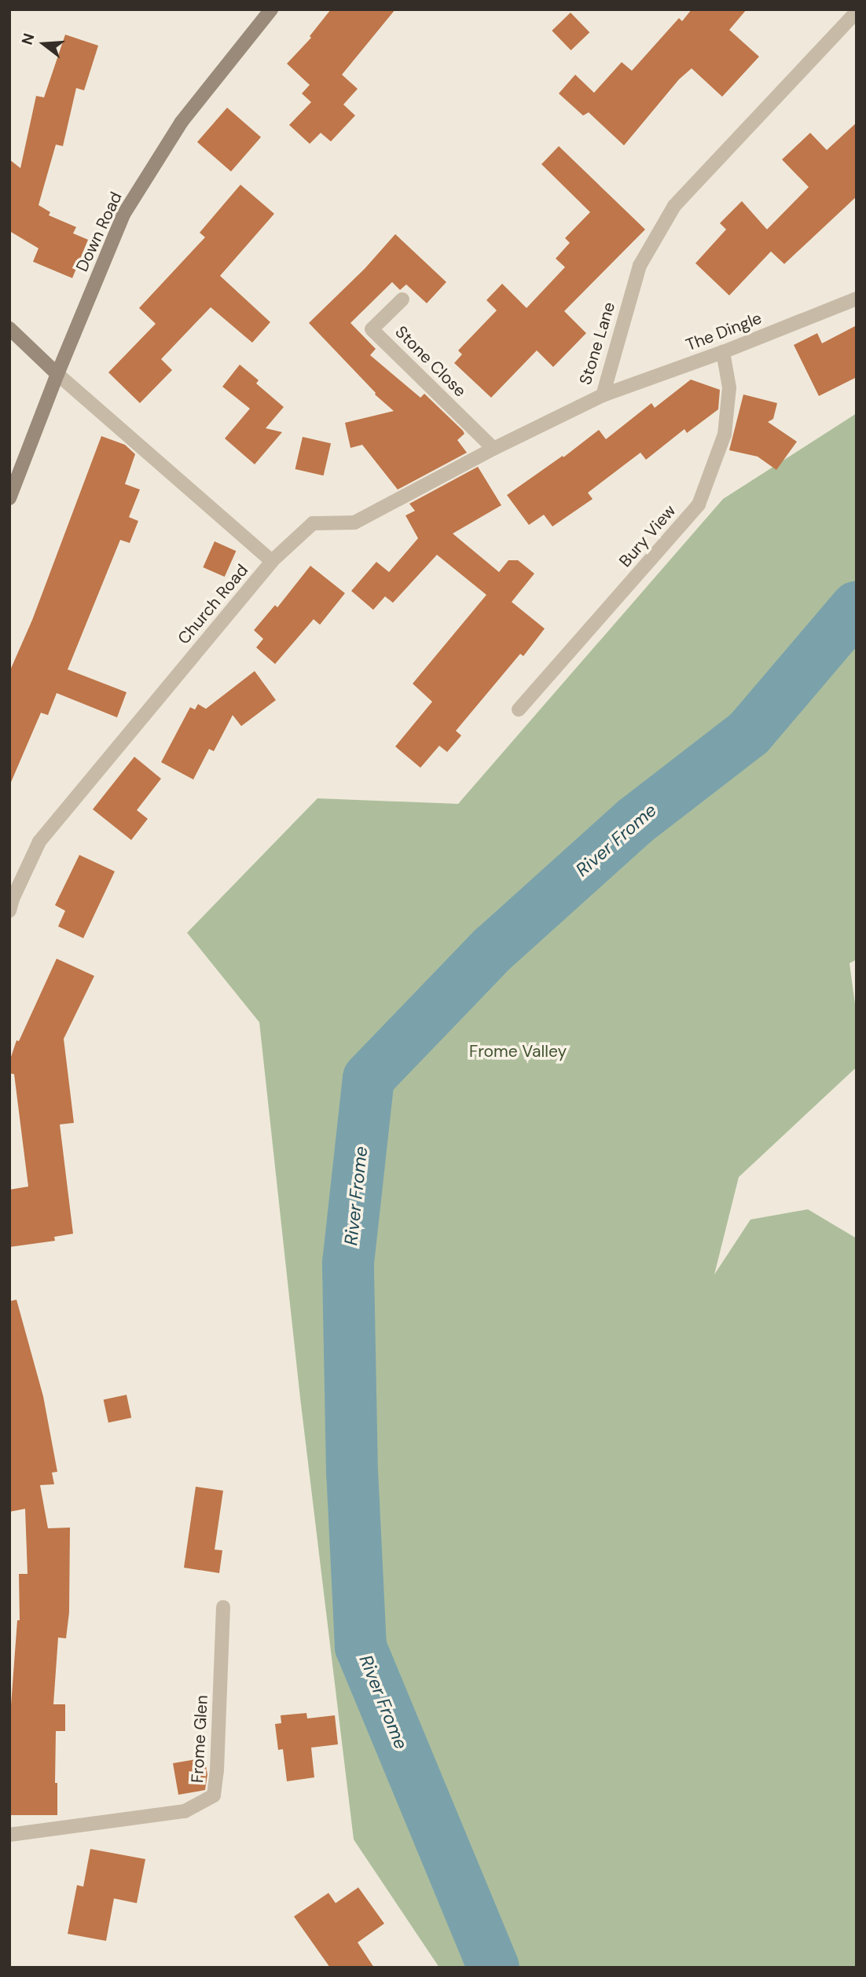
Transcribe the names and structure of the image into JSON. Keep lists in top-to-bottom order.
{
  "streets": {
    "street": [
      "Down Road",
      "The Dingle",
      "Stone Lane",
      "Stone Close",
      "Bury View",
      "Church Road",
      "Frome Glen"
    ]
  },
  "crossings": [
    ["Down Road", "Church Road"],
    ["The Dingle", "Stone Lane"],
    ["The Dingle", "Bury View"],
    ["Stone Lane", "Stone Close"],
    ["Stone Lane", "Church Road"]
  ],
  "water": ["River Frome"],
  "parks": ["Frome Valley"],
  "north": "left"
}
